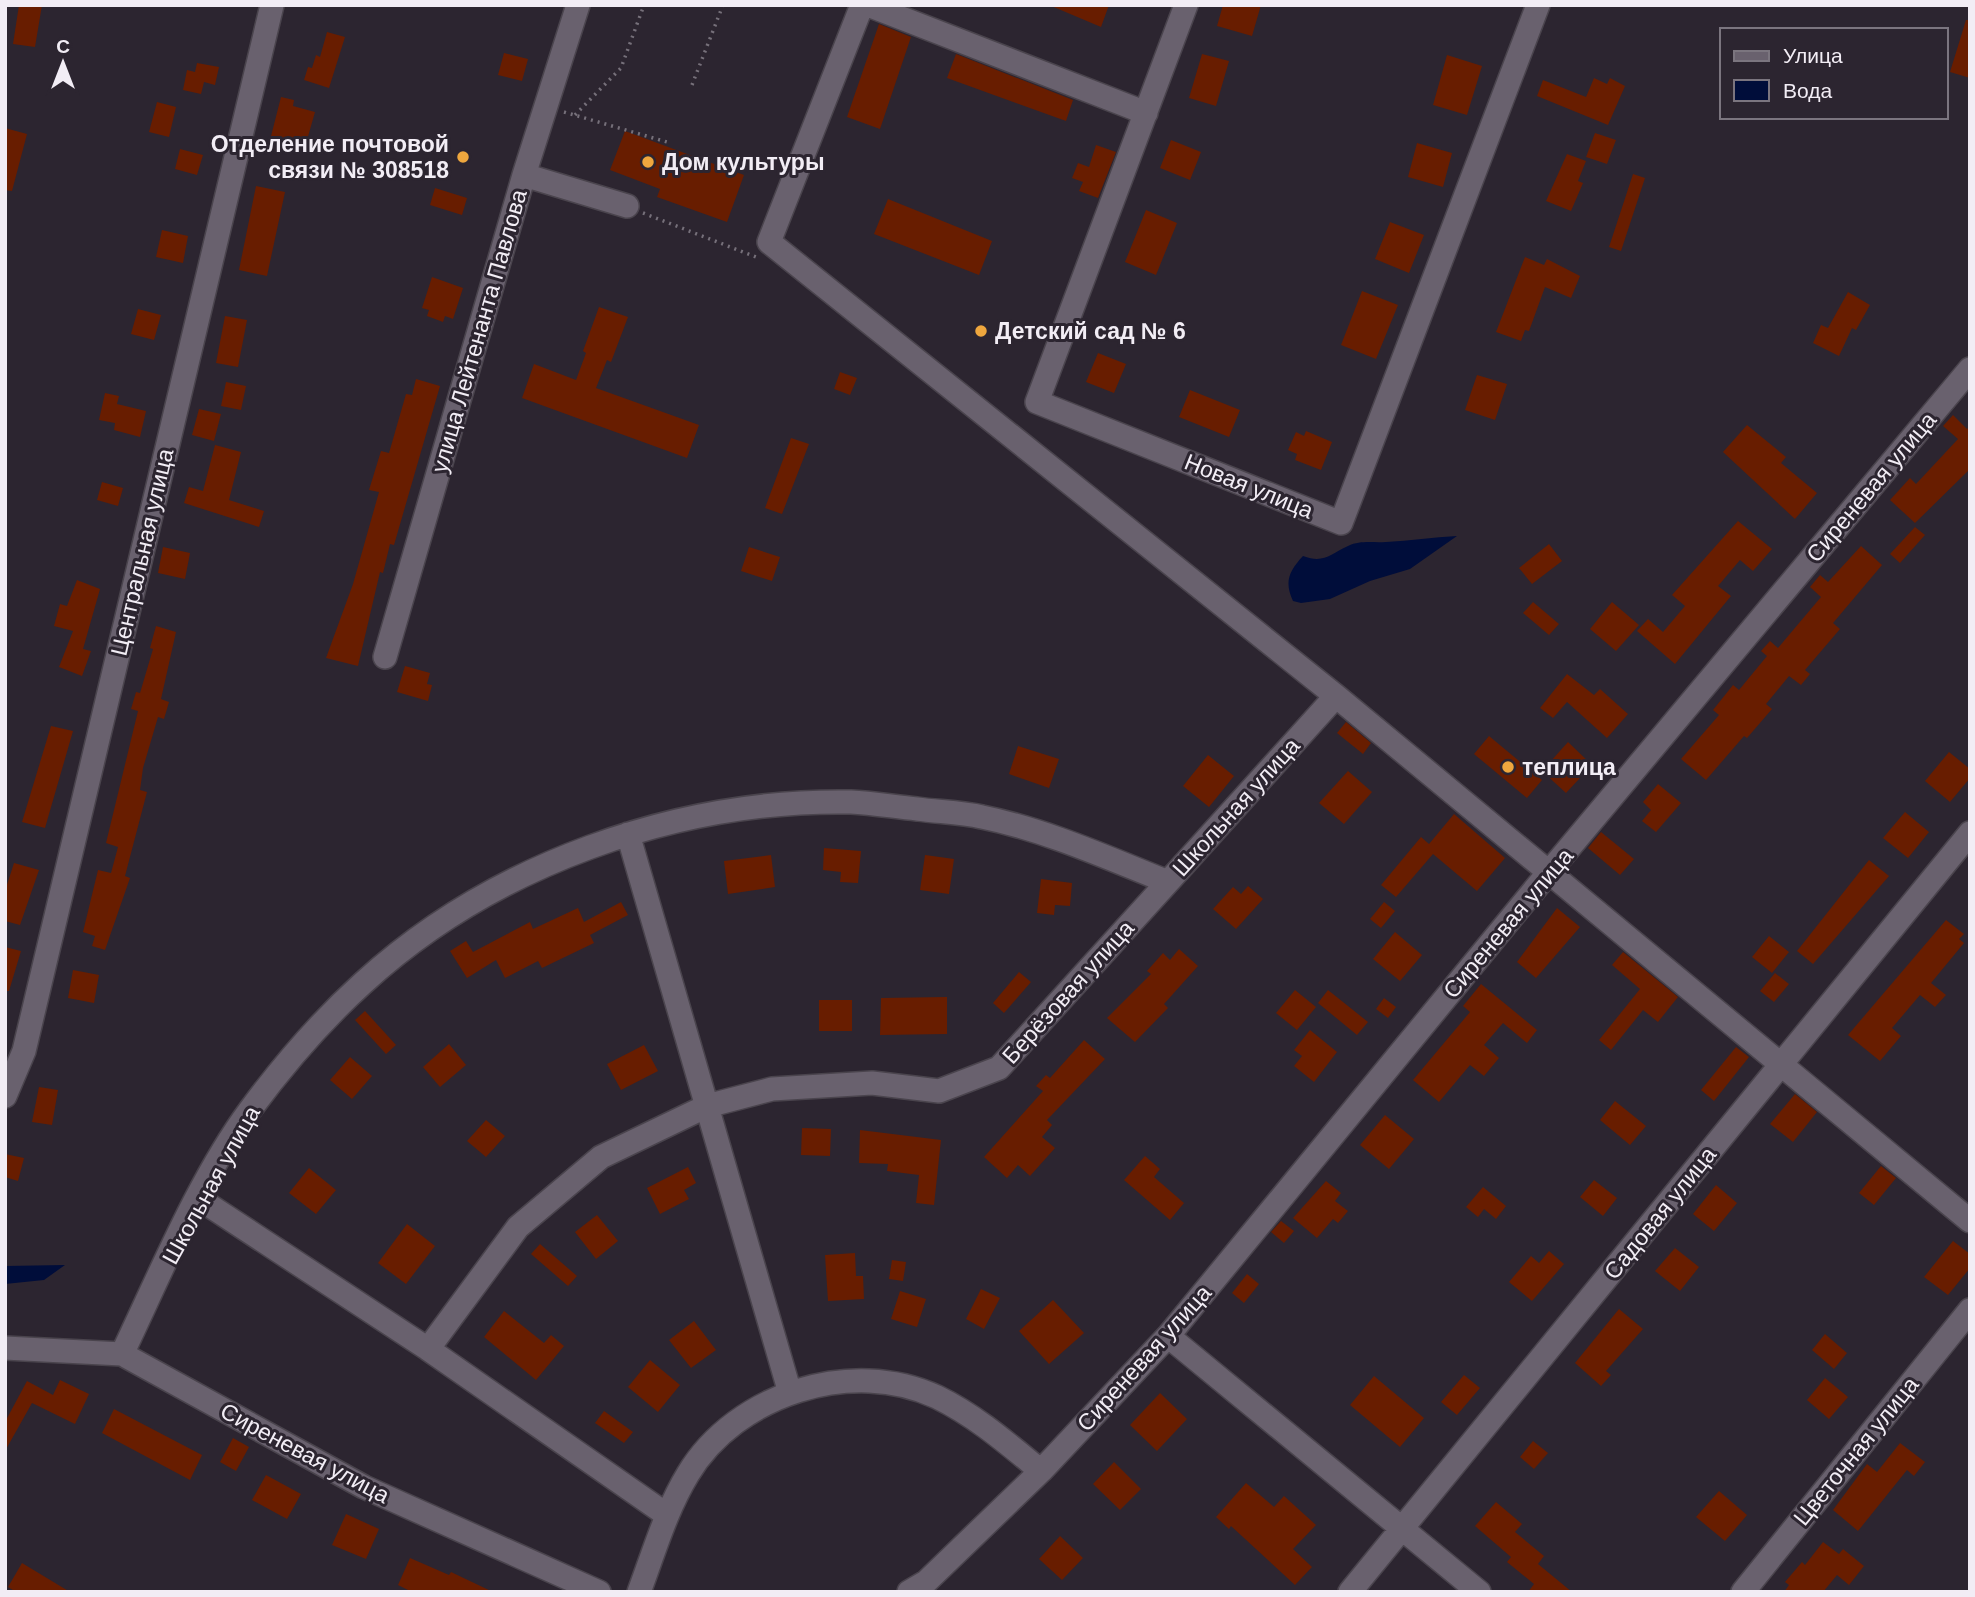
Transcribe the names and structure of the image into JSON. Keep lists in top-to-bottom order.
{
  "streets": {
    "street": [
      "улица Лейтенанта Павлова",
      "Новая улица",
      "Сиреневая улица",
      "Центральная улица",
      "Школьная улица",
      "Берёзовая улица",
      "Садовая улица",
      "Цветочная улица"
    ]
  },
  "crossings": [
    ["Сиреневая улица", "Школьная улица"],
    ["Школьная улица", "Берёзовая улица"]
  ],
  "places": [
    "Отделение почтовой связи № 308518",
    "Дом культуры",
    "Детский сад № 6",
    "теплица"
  ],
  "legend": ["Улица", "Вода"],
  "north": "top"
}
